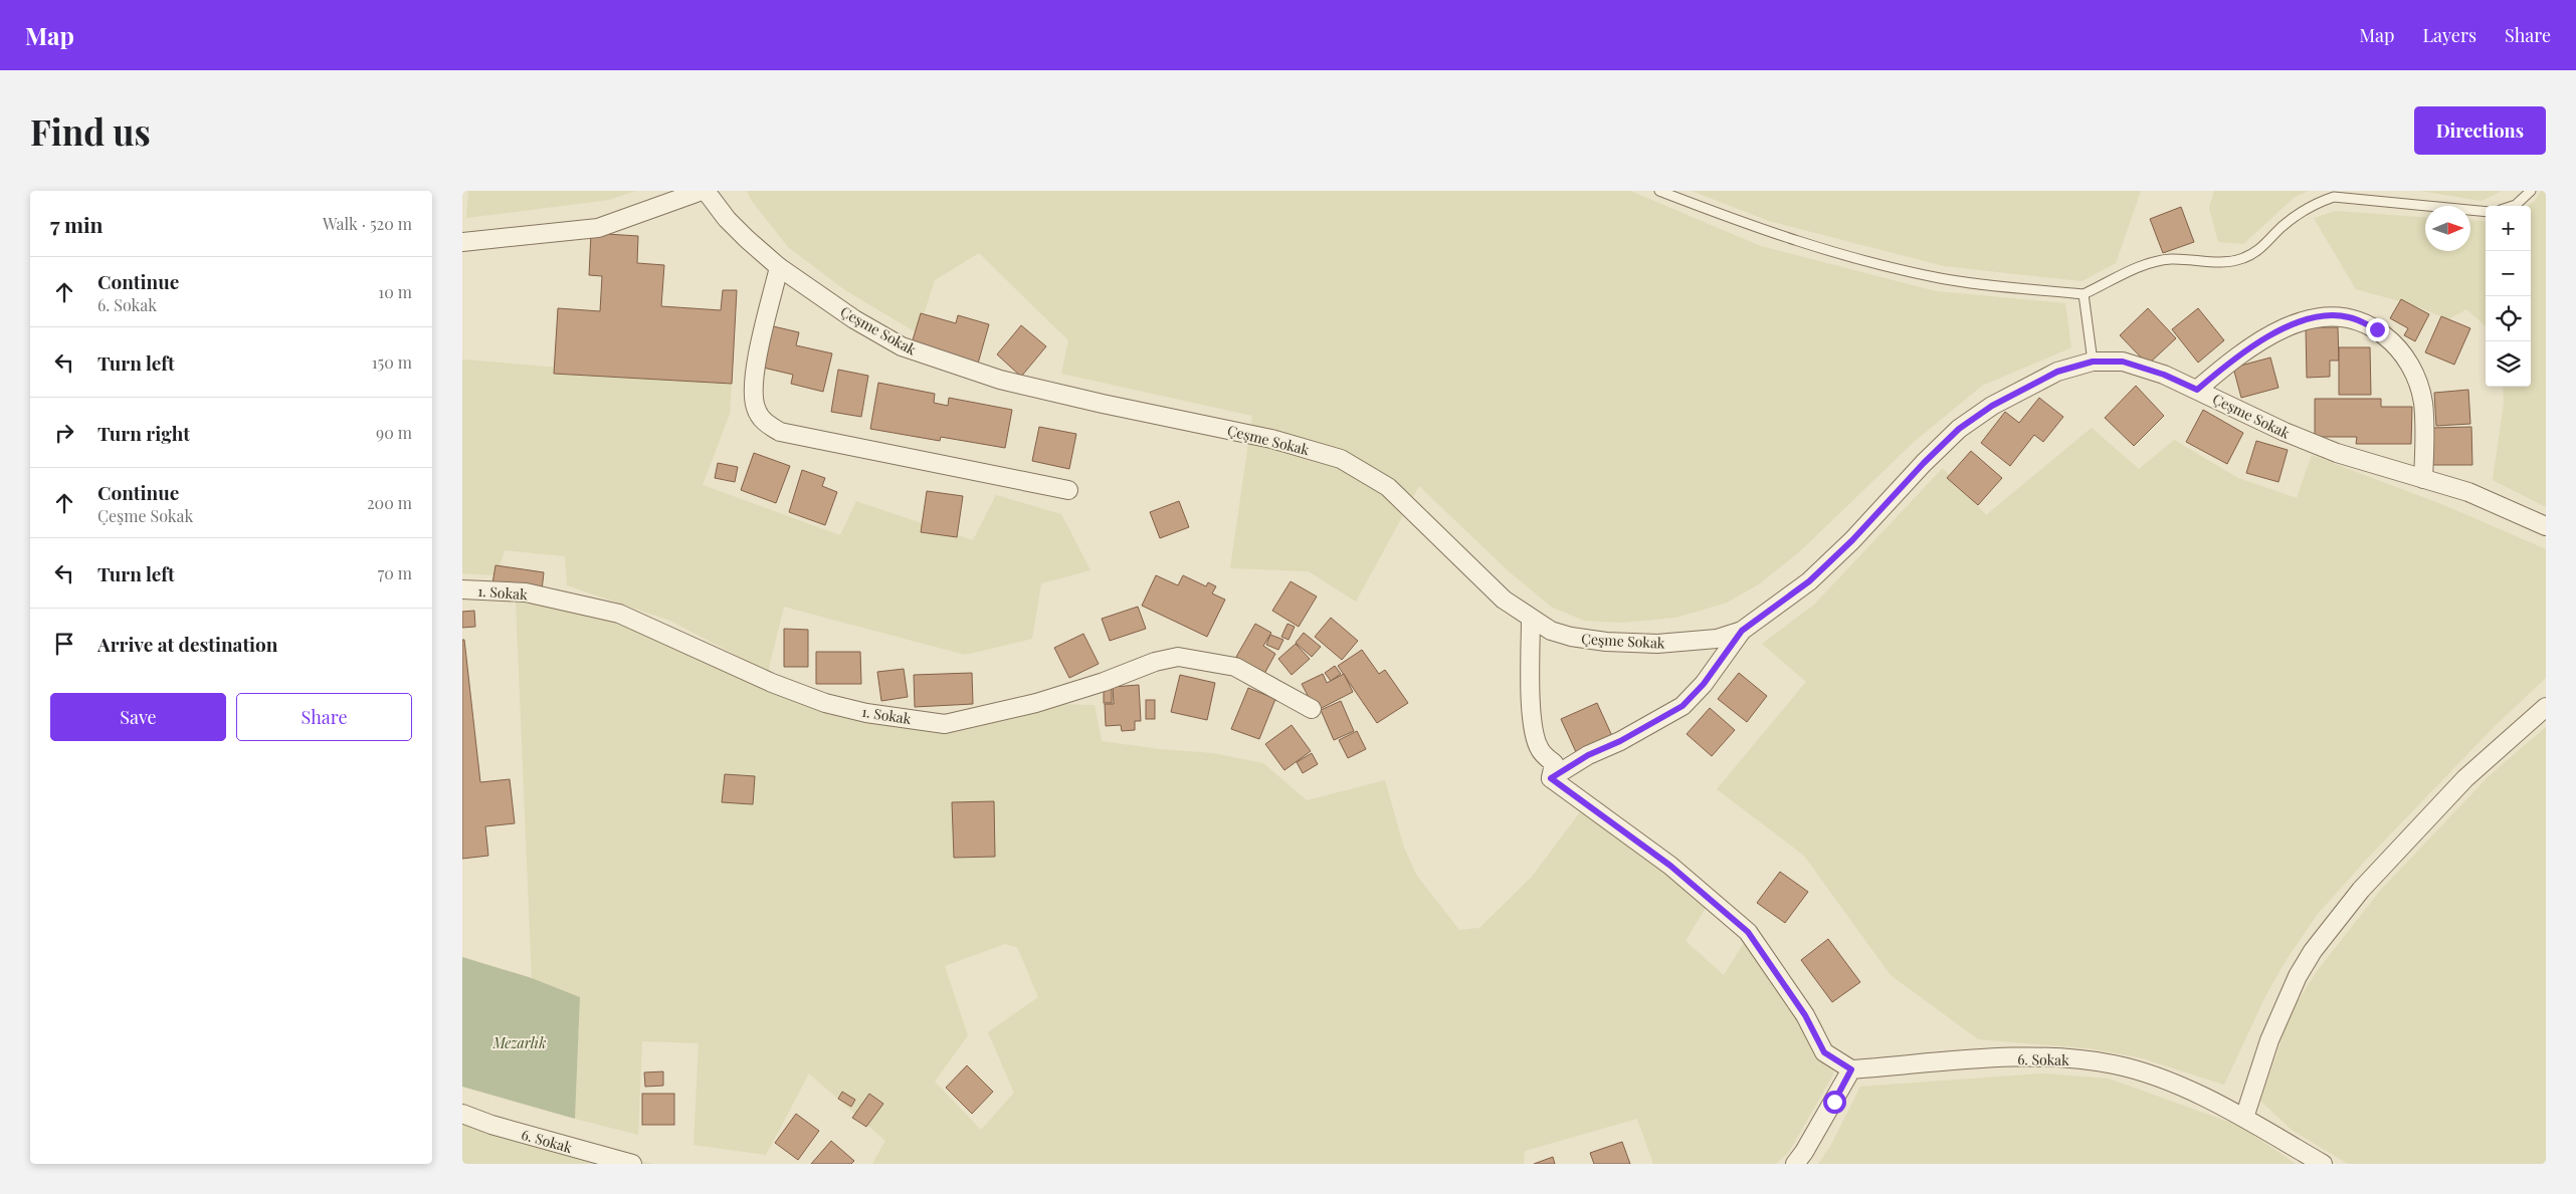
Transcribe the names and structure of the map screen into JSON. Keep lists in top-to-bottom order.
{
  "streets": {
    "street": ["Çeşme Sokak", "1. Sokak", "6. Sokak"]
  },
  "parks": ["Mezarlık"],
  "north": "right",
  "page": {
    "header": "Map",
    "nav": ["Map", "Layers", "Share"],
    "buttons": [
      "Directions",
      ["Save", "Share"]
    ],
    "title": "Find us",
    "heading": ["7 min", "Walk · 520 m"],
    "map_buttons": ["+", "−"],
    "list": [
      ["Continue", "6. Sokak", "10 m"],
      ["Turn left", "150 m"],
      ["Turn right", "90 m"],
      ["Continue", "Çeşme Sokak", "200 m"],
      ["Turn left", "70 m"],
      "Arrive at destination"
    ]
  }
}
